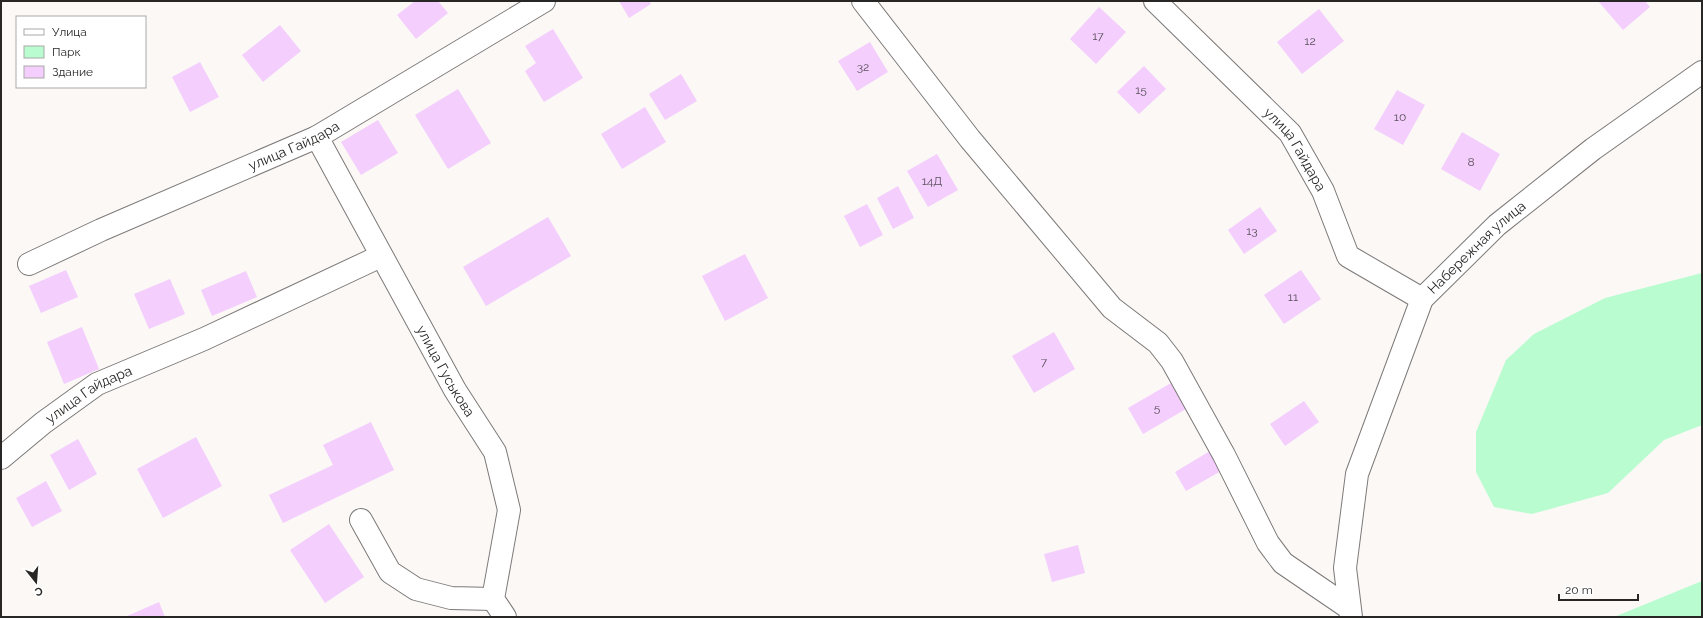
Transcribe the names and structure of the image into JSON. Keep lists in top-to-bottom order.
{
  "streets": {
    "street": ["улица Гайдара", "Набережная улица", "улица Гуськова"]
  },
  "crossings": [
    ["улица Гайдара", "Набережная улица"],
    ["улица Гайдара", "улица Гуськова"]
  ],
  "house_numbers": [
    "17",
    "12",
    "32",
    "15",
    "10",
    "8",
    "14Д",
    "13",
    "11",
    "7",
    "5"
  ],
  "legend": ["Улица", "Парк", "Здание"],
  "scale_bar": "20 m",
  "north": "bottom"
}
